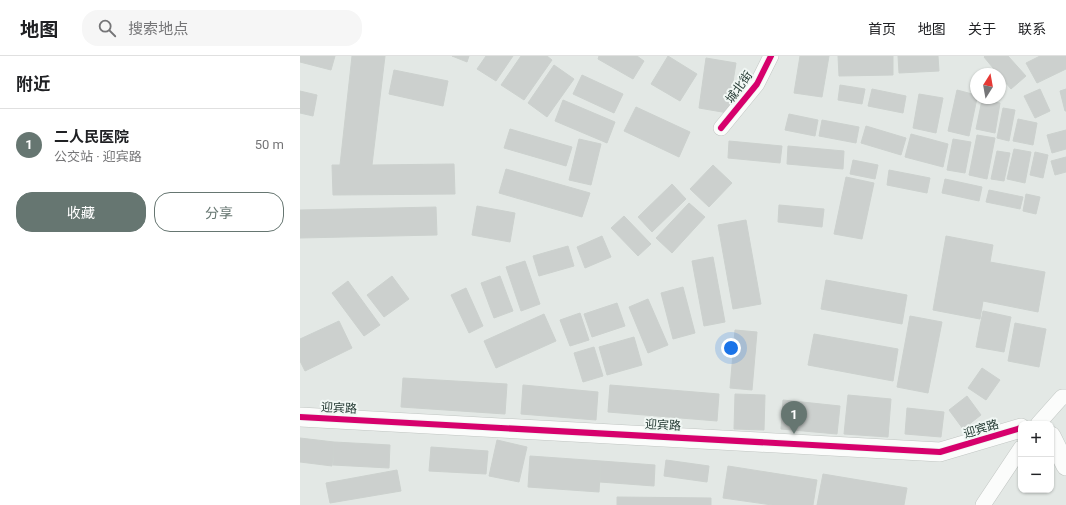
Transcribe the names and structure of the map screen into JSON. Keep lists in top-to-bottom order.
{
  "streets": {
    "street": ["城北街", "迎宾路"]
  },
  "north": "top",
  "page": {
    "header": "地图",
    "search": "搜索地点",
    "nav": [
      "首页",
      "地图",
      "关于",
      "联系"
    ],
    "heading": "附近",
    "list": [
      {
        "mark": "1",
        "name": "二人民医院",
        "note": "公交站 · 迎宾路",
        "value": "50 m"
      }
    ],
    "buttons": ["收藏", "分享"],
    "pins": "1",
    "map_buttons": ["+", "−"]
  }
}
